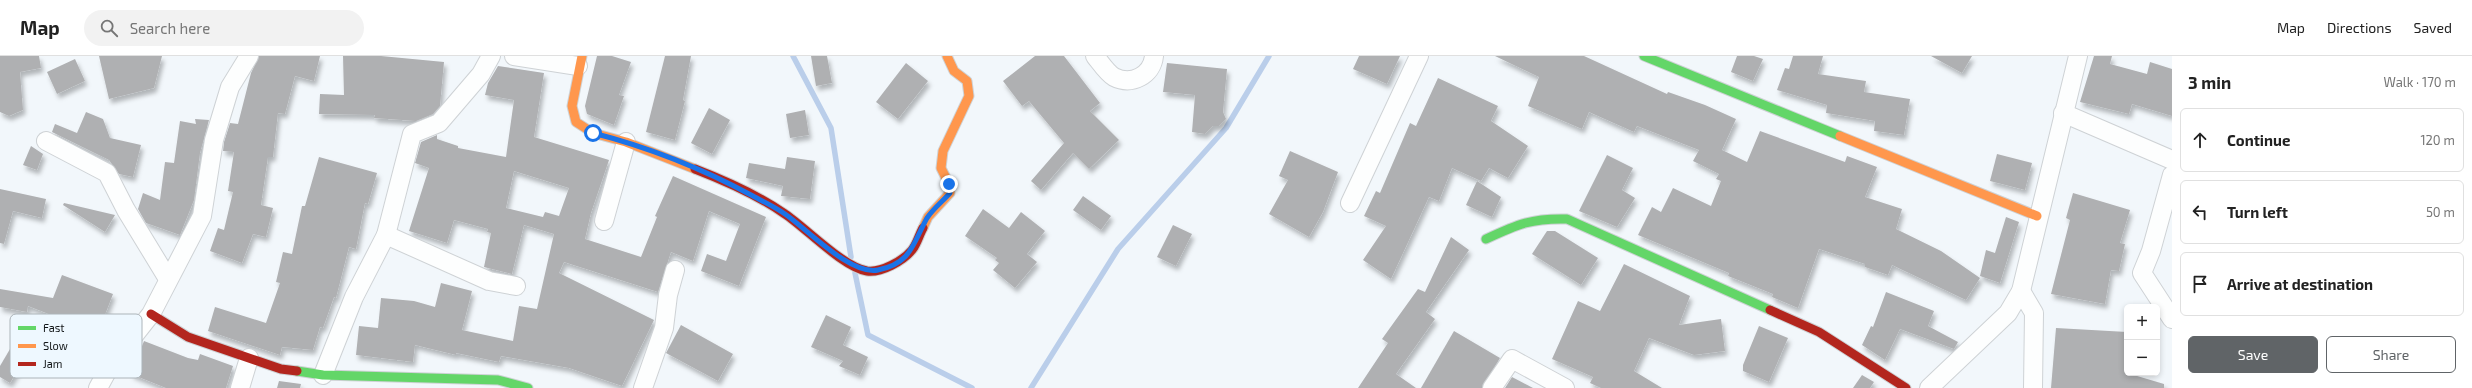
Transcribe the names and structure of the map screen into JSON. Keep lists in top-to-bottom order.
{
  "legend": ["Fast", "Slow", "Jam"],
  "page": {
    "header": "Map",
    "search": "Search here",
    "nav": ["Map", "Directions", "Saved"],
    "heading": ["3 min", "Walk · 170 m"],
    "list": [
      ["Continue", "120 m"],
      ["Turn left", "50 m"],
      "Arrive at destination"
    ],
    "map_buttons": ["+", "−"],
    "buttons": ["Save", "Share"]
  }
}
